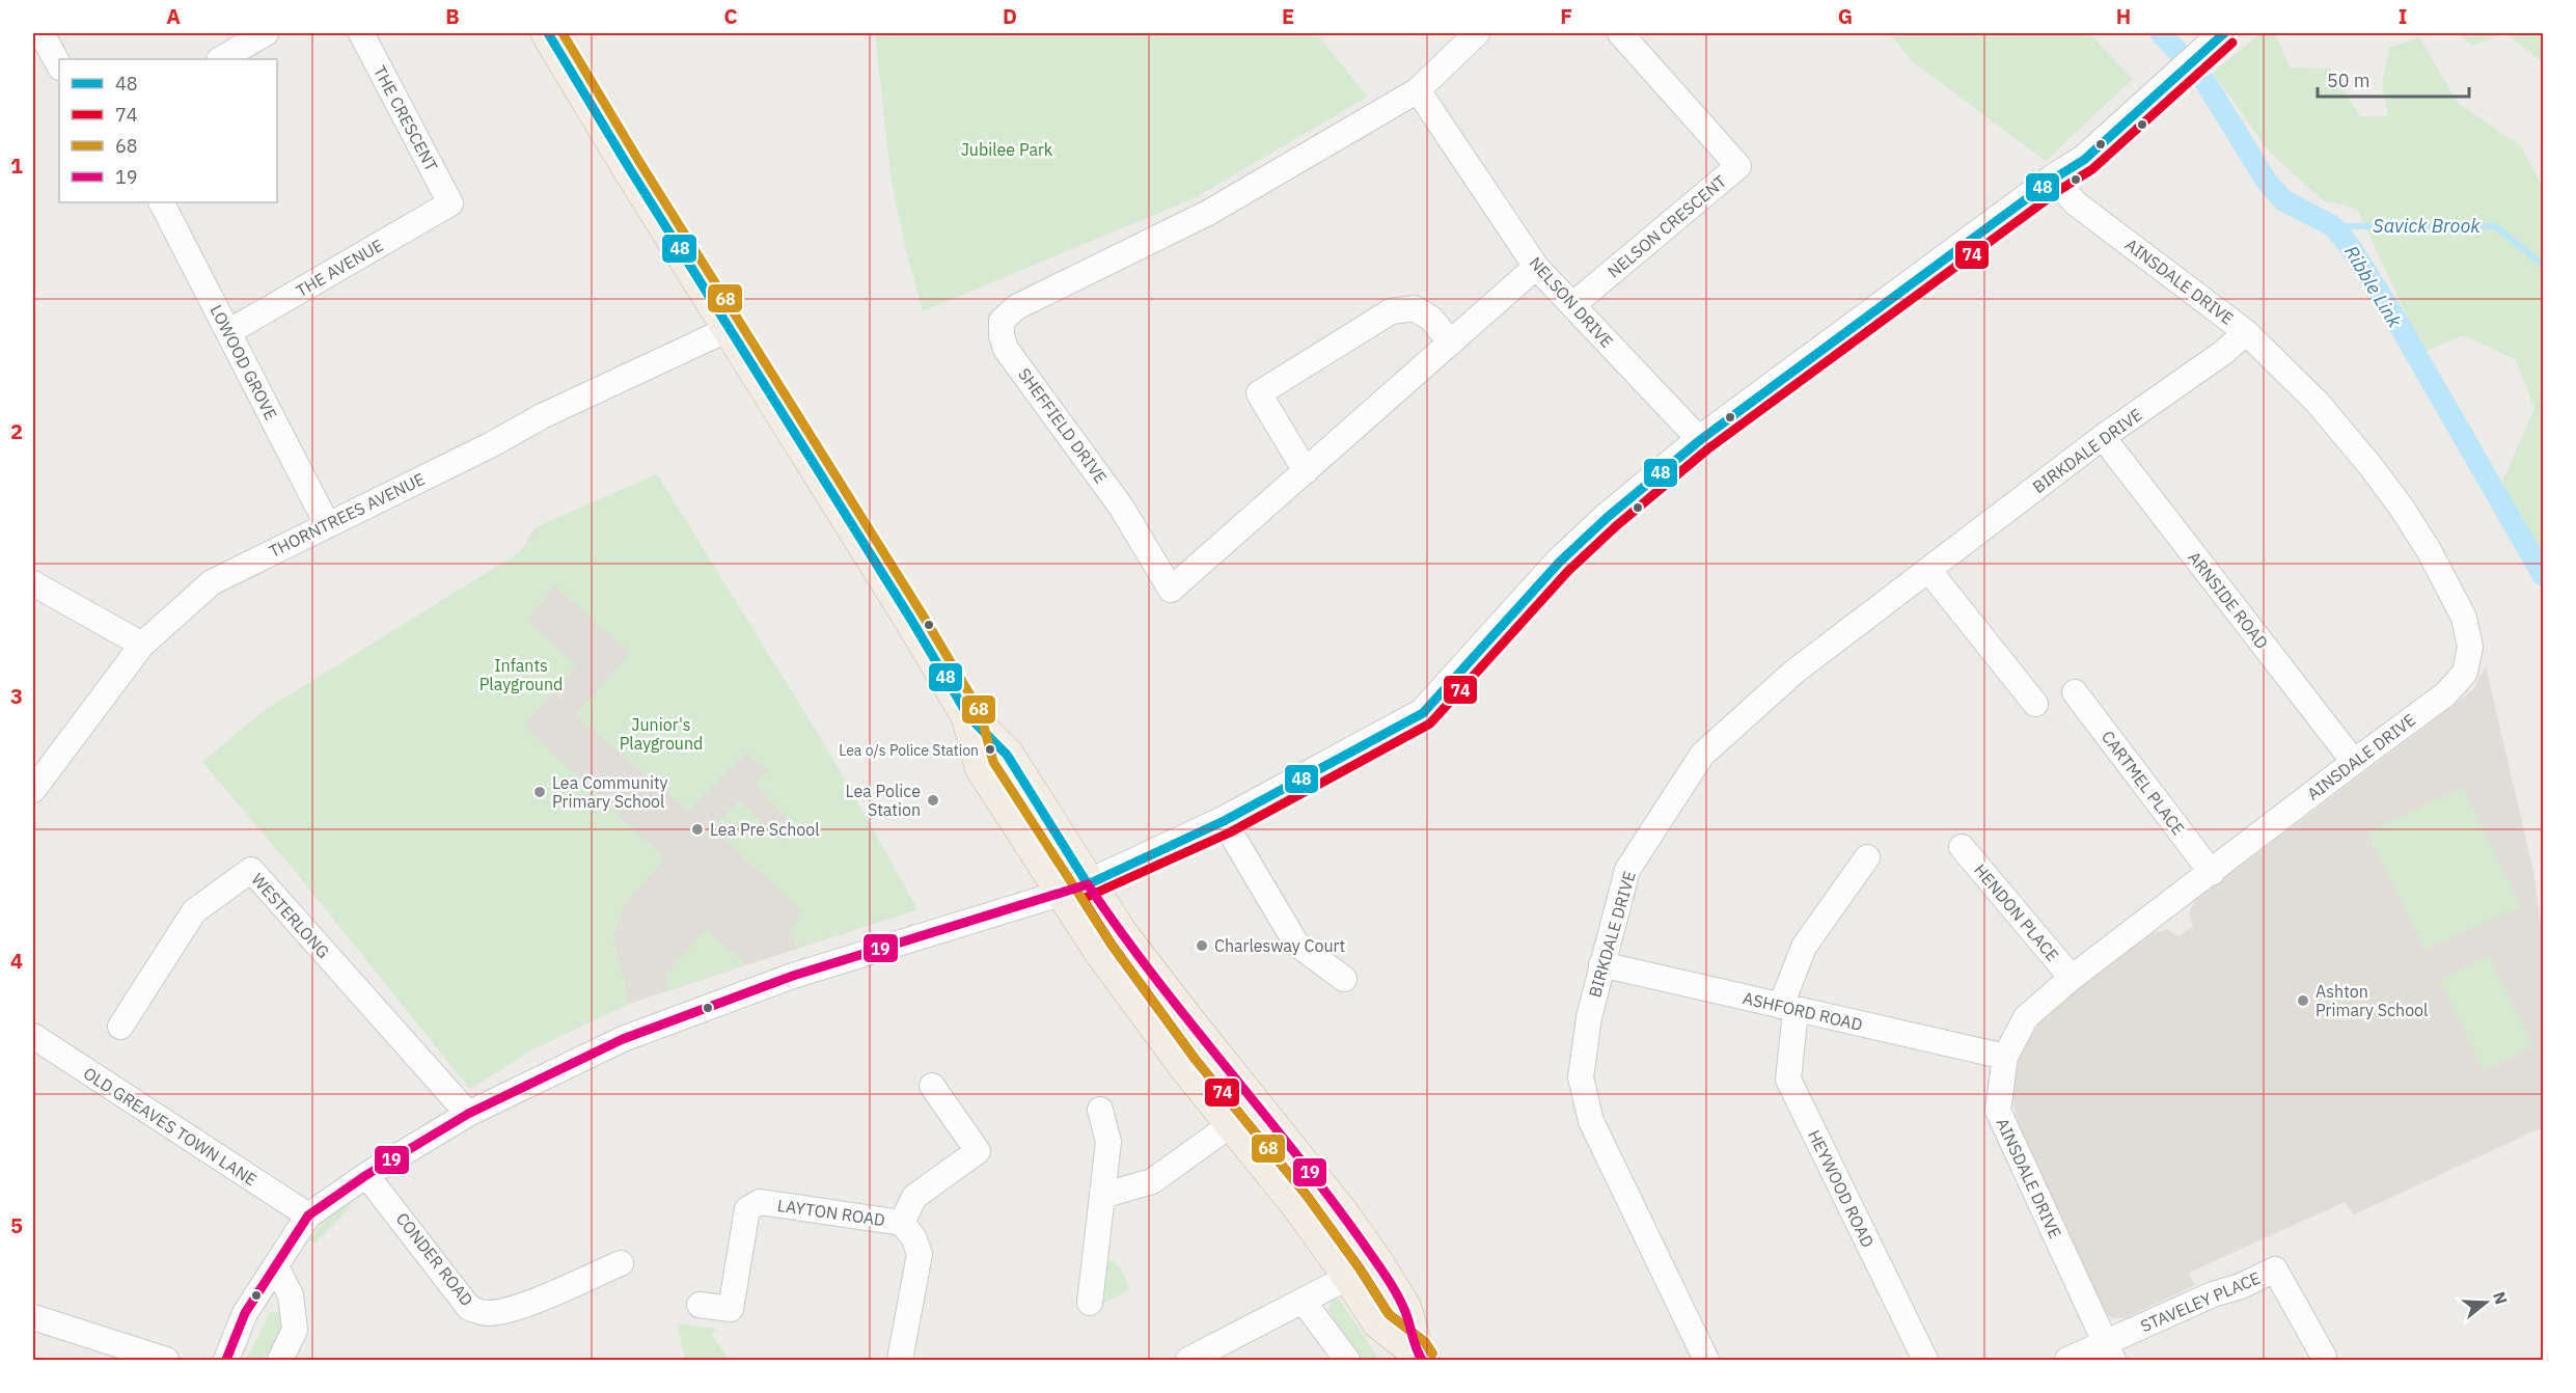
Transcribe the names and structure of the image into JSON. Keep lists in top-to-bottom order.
{
  "streets": {
    "street": [
      "THE CRESCENT",
      "NELSON CRESCENT",
      "THE AVENUE",
      "AINSDALE DRIVE",
      "NELSON DRIVE",
      "LOWOOD GROVE",
      "SHEFFIELD DRIVE",
      "BIRKDALE DRIVE",
      "THORNTREES AVENUE",
      "ARNSIDE ROAD",
      "CARTMEL PLACE",
      "HENDON PLACE",
      "WESTERLONG",
      "ASHFORD ROAD",
      "OLD GREAVES TOWN LANE",
      "HEYWOOD ROAD",
      "LAYTON ROAD",
      "CONDER ROAD",
      "STAVELEY PLACE"
    ]
  },
  "crossings": [
    ["THE CRESCENT", "THE AVENUE"],
    ["NELSON CRESCENT", "NELSON DRIVE"],
    ["THE AVENUE", "LOWOOD GROVE"],
    ["AINSDALE DRIVE", "BIRKDALE DRIVE"],
    ["AINSDALE DRIVE", "ARNSIDE ROAD"],
    ["AINSDALE DRIVE", "CARTMEL PLACE"],
    ["AINSDALE DRIVE", "HENDON PLACE"],
    ["AINSDALE DRIVE", "ASHFORD ROAD"],
    ["AINSDALE DRIVE", "STAVELEY PLACE"],
    ["NELSON DRIVE", "SHEFFIELD DRIVE"],
    ["LOWOOD GROVE", "THORNTREES AVENUE"],
    ["BIRKDALE DRIVE", "ARNSIDE ROAD"],
    ["BIRKDALE DRIVE", "ASHFORD ROAD"],
    ["ASHFORD ROAD", "HEYWOOD ROAD"]
  ],
  "water": ["Savick Brook", "Ribble Link"],
  "parks": ["Jubilee Park", "Infants Playground", "Junior's Playground"],
  "places": [
    "Lea o/s Police Station",
    "Lea Community Primary School",
    "Lea Police Station",
    "Lea Pre School",
    "Charlesway Court",
    "Ashton Primary School"
  ],
  "lines": [
    "transit line 48",
    "transit line 68",
    "transit line 74",
    "transit line 19"
  ],
  "legend": [
    "48",
    "74",
    "68",
    "19"
  ],
  "scale_bar": "50 m",
  "north": "right",
  "grid": {
    "columns": [
      "A",
      "B",
      "C",
      "D",
      "E",
      "F",
      "G",
      "H",
      "I"
    ],
    "rows": [
      "1",
      "2",
      "3",
      "4",
      "5"
    ]
  }
}
